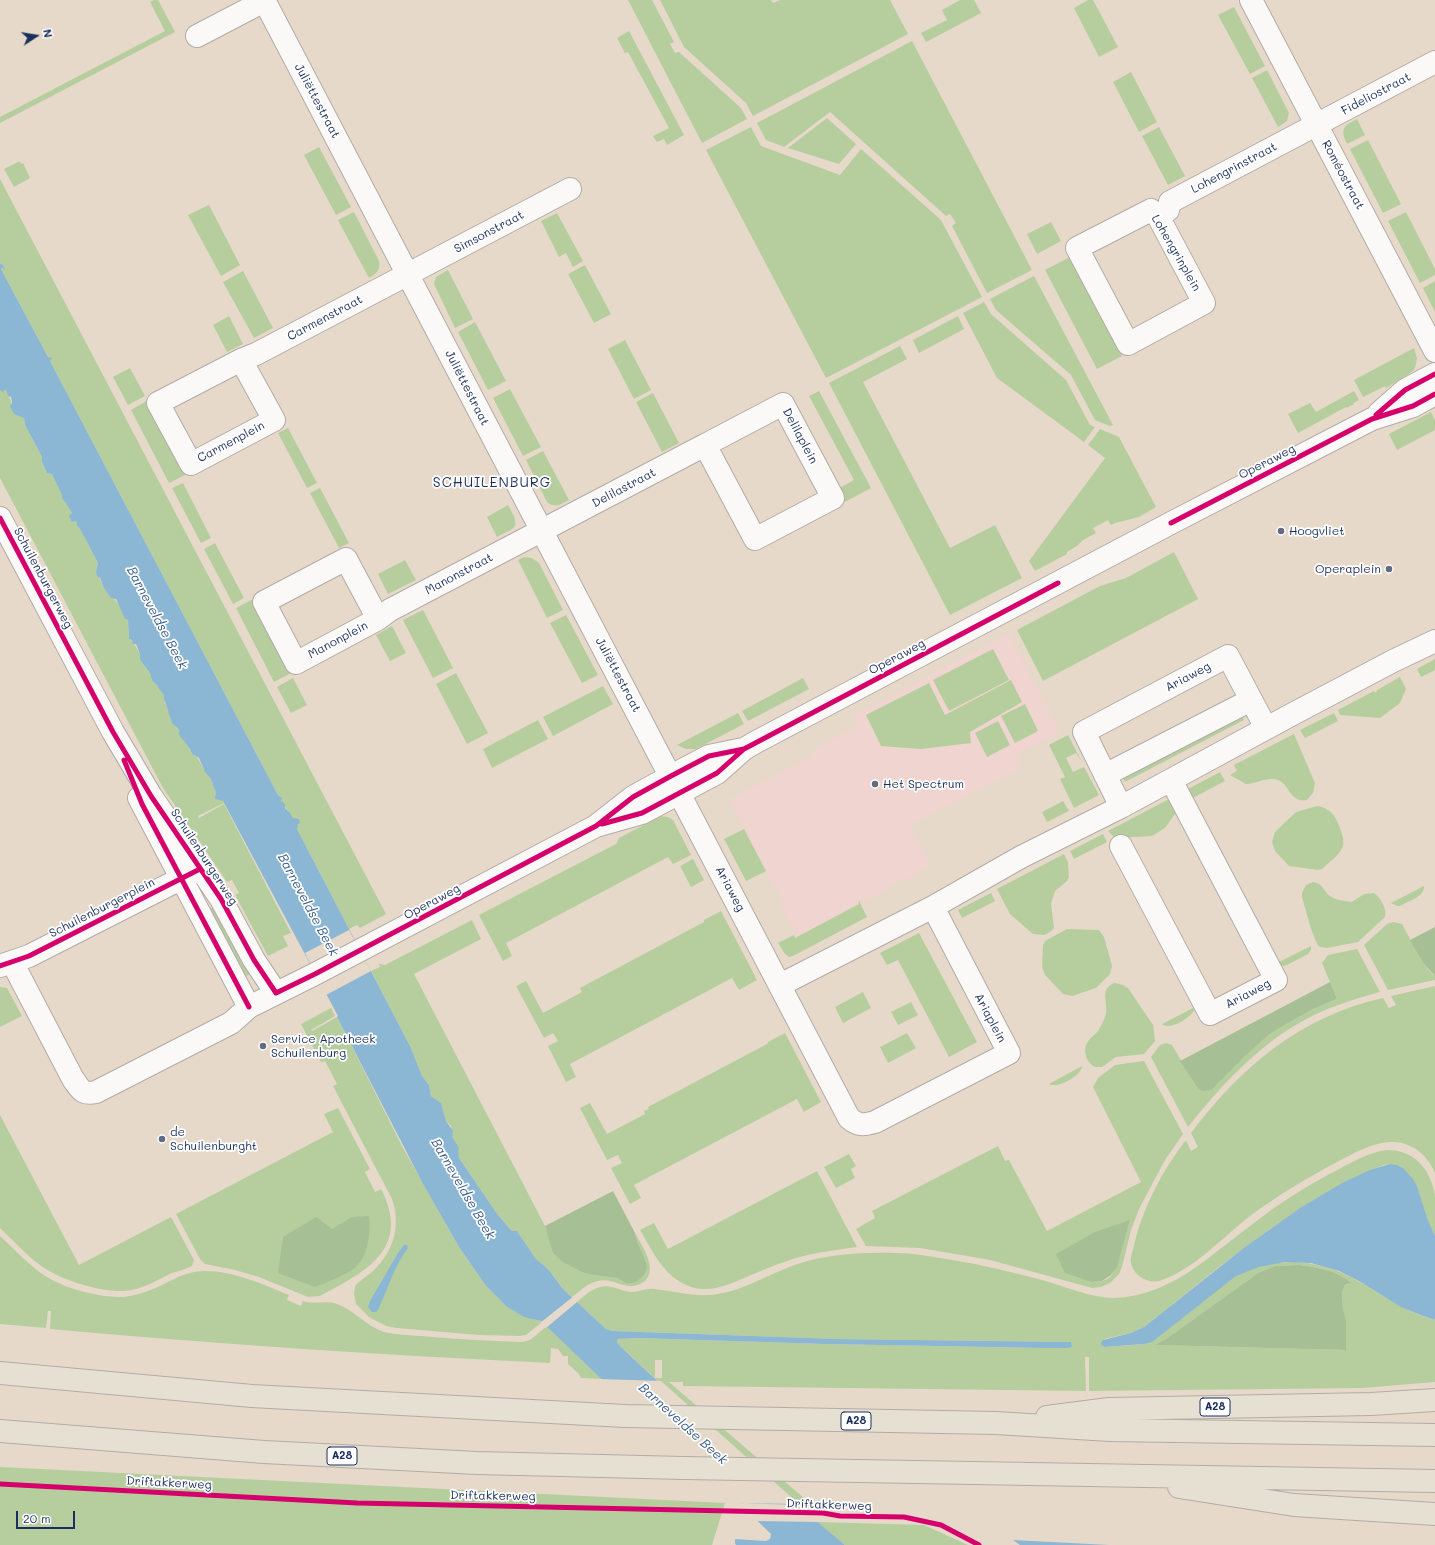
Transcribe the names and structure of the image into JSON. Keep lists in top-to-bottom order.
{
  "streets": {
    "highway": ["A28"],
    "street": [
      "Fideliostraat",
      "Juliëttestraat",
      "Lohengrinstraat",
      "Roméostraat",
      "Simsonstraat",
      "Lohengrinplein",
      "Carmenstraat",
      "Delilaplein",
      "Carmenplein",
      "Operaweg",
      "Delilastraat",
      "Manonstraat",
      "Schuilenburgerweg",
      "Manonplein",
      "Ariaweg",
      "Schuilenburgerplein",
      "Ariaplein"
    ],
    "cycle path": ["Driftakkerweg"]
  },
  "crossings": [
    ["Fideliostraat", "Lohengrinstraat"],
    ["Fideliostraat", "Roméostraat"],
    ["Juliëttestraat", "Simsonstraat"],
    ["Juliëttestraat", "Carmenstraat"],
    ["Juliëttestraat", "Operaweg"],
    ["Juliëttestraat", "Delilastraat"],
    ["Juliëttestraat", "Manonstraat"],
    ["Juliëttestraat", "Ariaweg"],
    ["Lohengrinstraat", "Roméostraat"],
    ["Lohengrinstraat", "Lohengrinplein"],
    ["Simsonstraat", "Carmenstraat"],
    ["Carmenstraat", "Carmenplein"],
    ["Delilaplein", "Delilastraat"],
    ["Operaweg", "Schuilenburgerweg"],
    ["Operaweg", "Ariaweg"],
    ["Operaweg", "Schuilenburgerplein"],
    ["Delilastraat", "Manonstraat"],
    ["Manonstraat", "Manonplein"],
    ["Schuilenburgerweg", "Schuilenburgerplein"],
    ["Ariaweg", "Ariaplein"]
  ],
  "districts": ["SCHUILENBURG"],
  "water": ["Barneveldse Beek"],
  "places": [
    "Hoogvliet",
    "Operaplein",
    "Het Spectrum",
    "Service Apotheek Schuilenburg",
    "de Schuilenburght"
  ],
  "scale_bar": "20 m",
  "north": "right"
}
